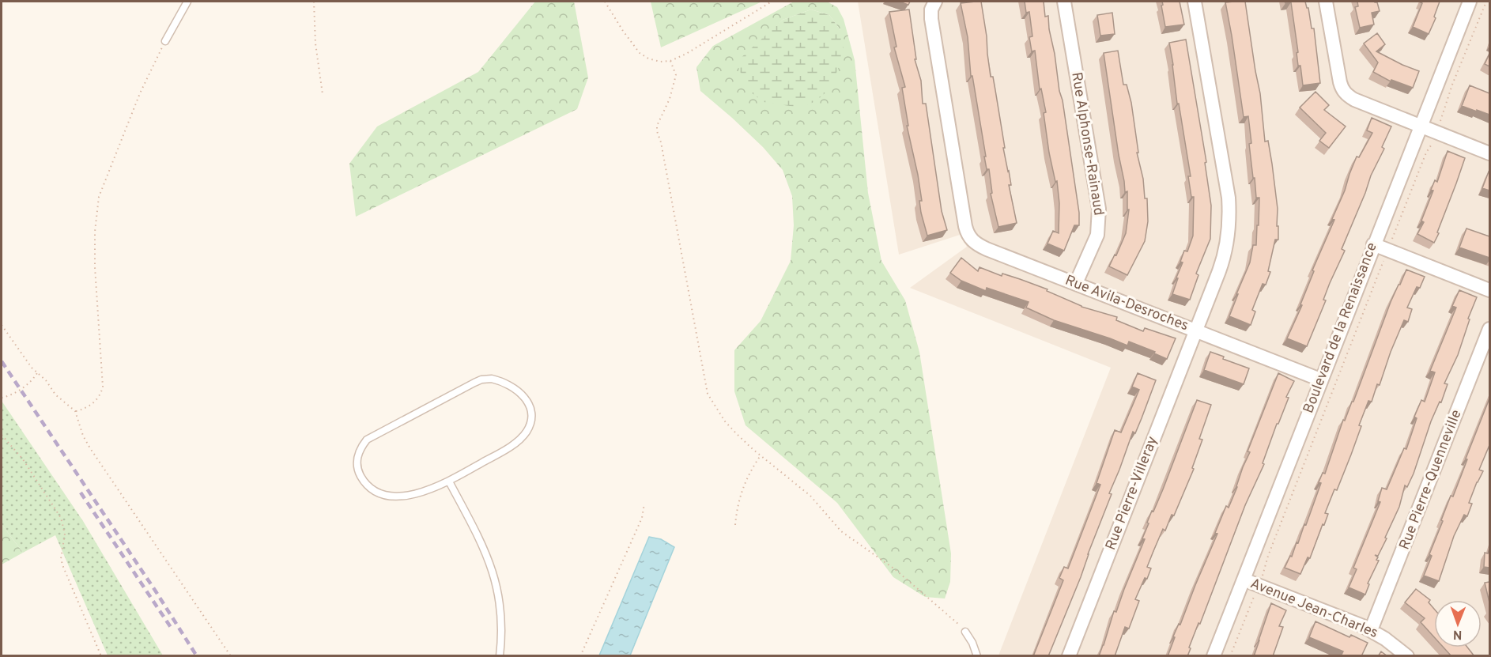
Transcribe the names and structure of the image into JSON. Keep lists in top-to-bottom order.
{
  "streets": {
    "street": [
      "Rue Alphonse-Rainaud",
      "Rue Avila-Desroches",
      "Boulevard de la Renaissance",
      "Rue Pierre-Quenneville",
      "Rue Pierre-Villeray",
      "Avenue Jean-Charles"
    ]
  },
  "crossings": [
    ["Rue Alphonse-Rainaud", "Rue Avila-Desroches"],
    ["Rue Avila-Desroches", "Rue Pierre-Villeray"],
    ["Boulevard de la Renaissance", "Avenue Jean-Charles"],
    ["Rue Pierre-Quenneville", "Avenue Jean-Charles"]
  ],
  "north": "bottom"
}
